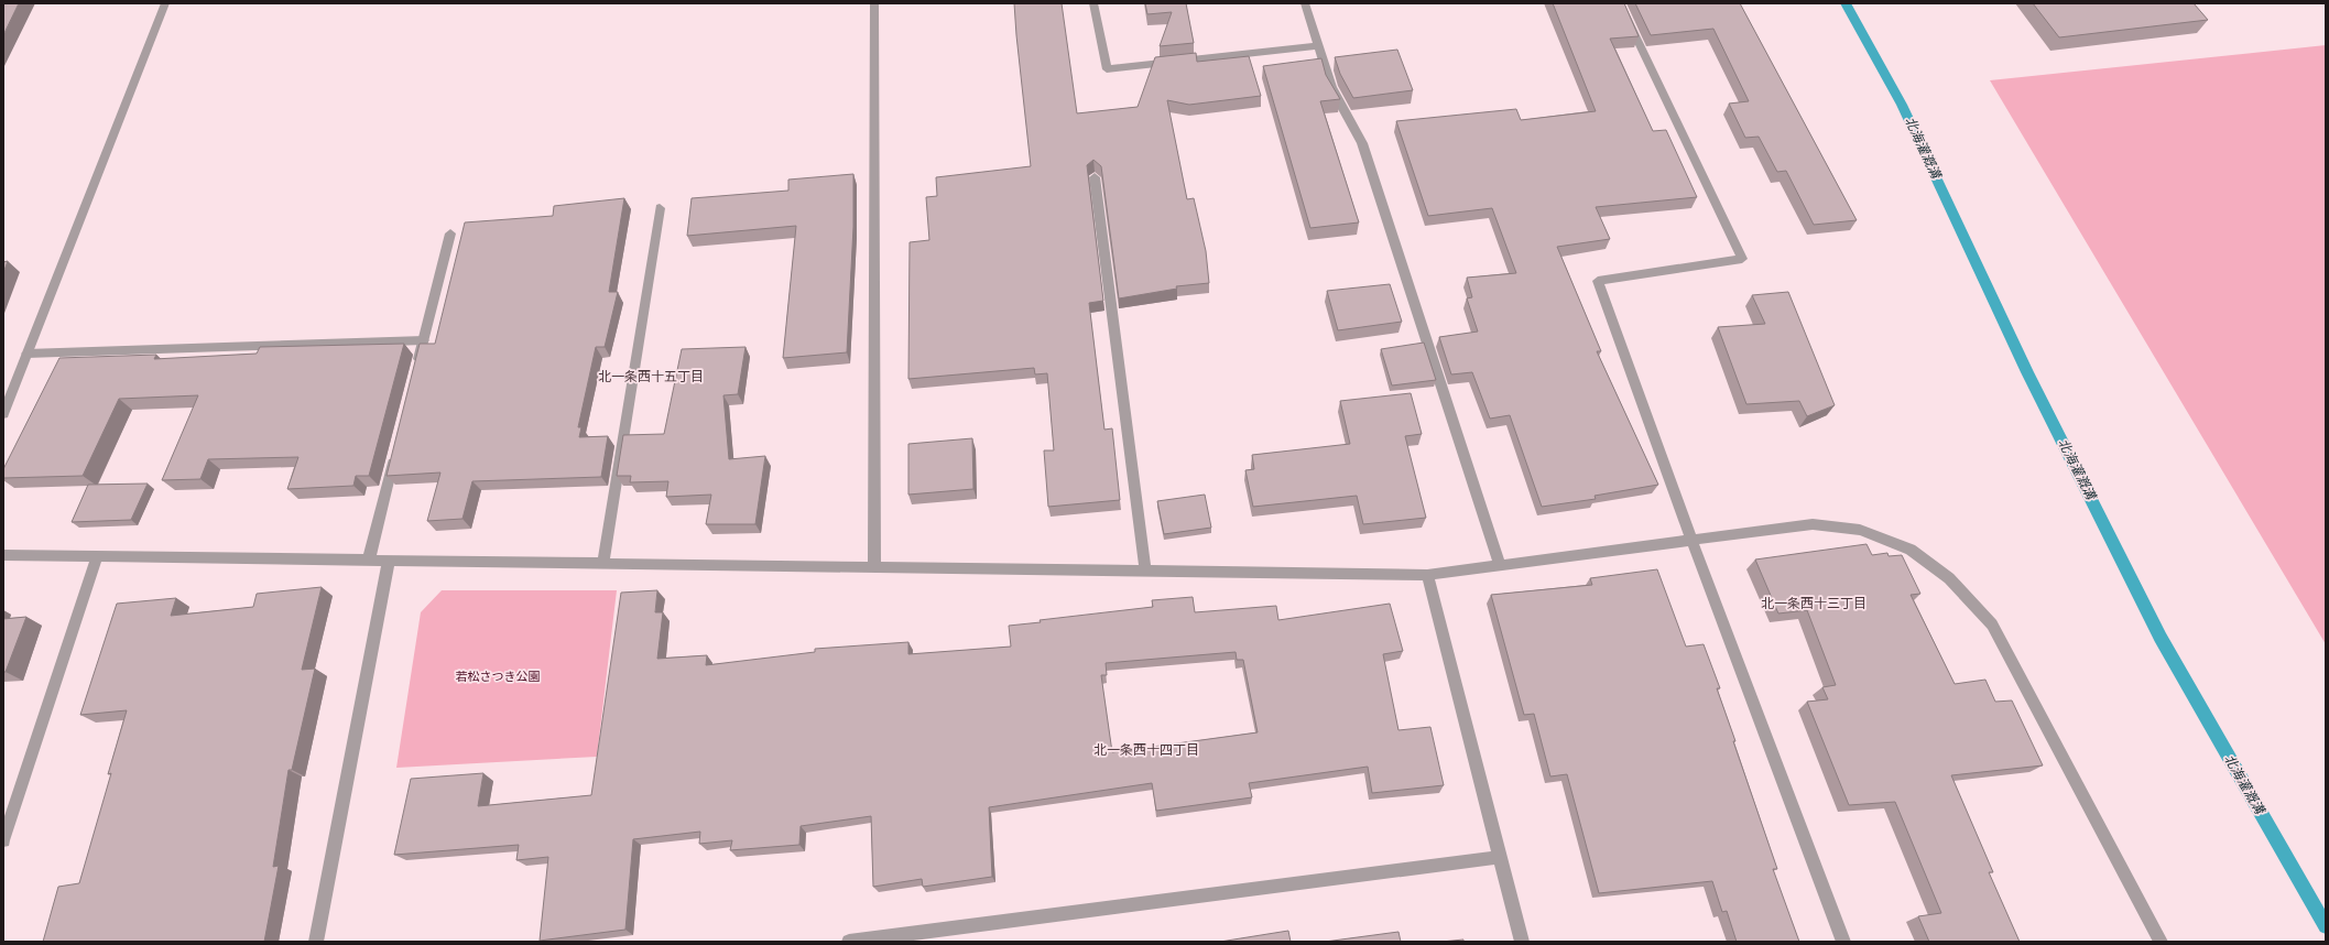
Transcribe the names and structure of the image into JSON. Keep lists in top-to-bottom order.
{
  "districts": ["北一条西十五丁目", "北一条西十三丁目", "北一条西十四丁目"],
  "water": ["北海灌漑溝"],
  "parks": ["若松さつき公園"]
}
